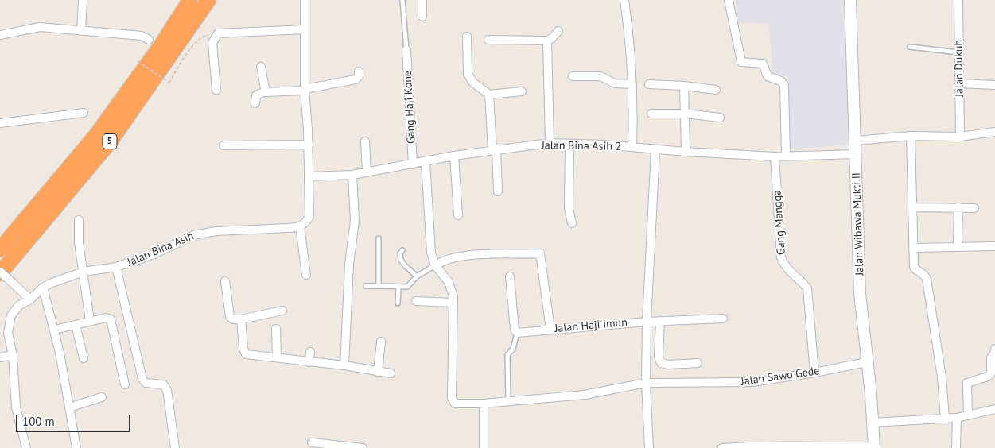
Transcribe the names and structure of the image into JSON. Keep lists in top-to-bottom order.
{
  "streets": {
    "highway": ["5"],
    "main road": ["Jalan Wibawa Mukti II"],
    "street": [
      "Jalan Dukuh",
      "Gang Haji Kone",
      "Jalan Bina Asih 2",
      "Gang Mangga",
      "Jalan Bina Asih",
      "Jalan Haji Imun",
      "Jalan Sawo Gede"
    ]
  },
  "crossings": [
    ["Gang Haji Kone", "Jalan Bina Asih 2"],
    ["Jalan Bina Asih 2", "Gang Mangga"],
    ["Jalan Bina Asih 2", "Jalan Wibawa Mukti II"],
    ["Gang Mangga", "Jalan Sawo Gede"],
    ["Jalan Wibawa Mukti II", "Jalan Sawo Gede"]
  ],
  "scale_bar": "100 m"
}
